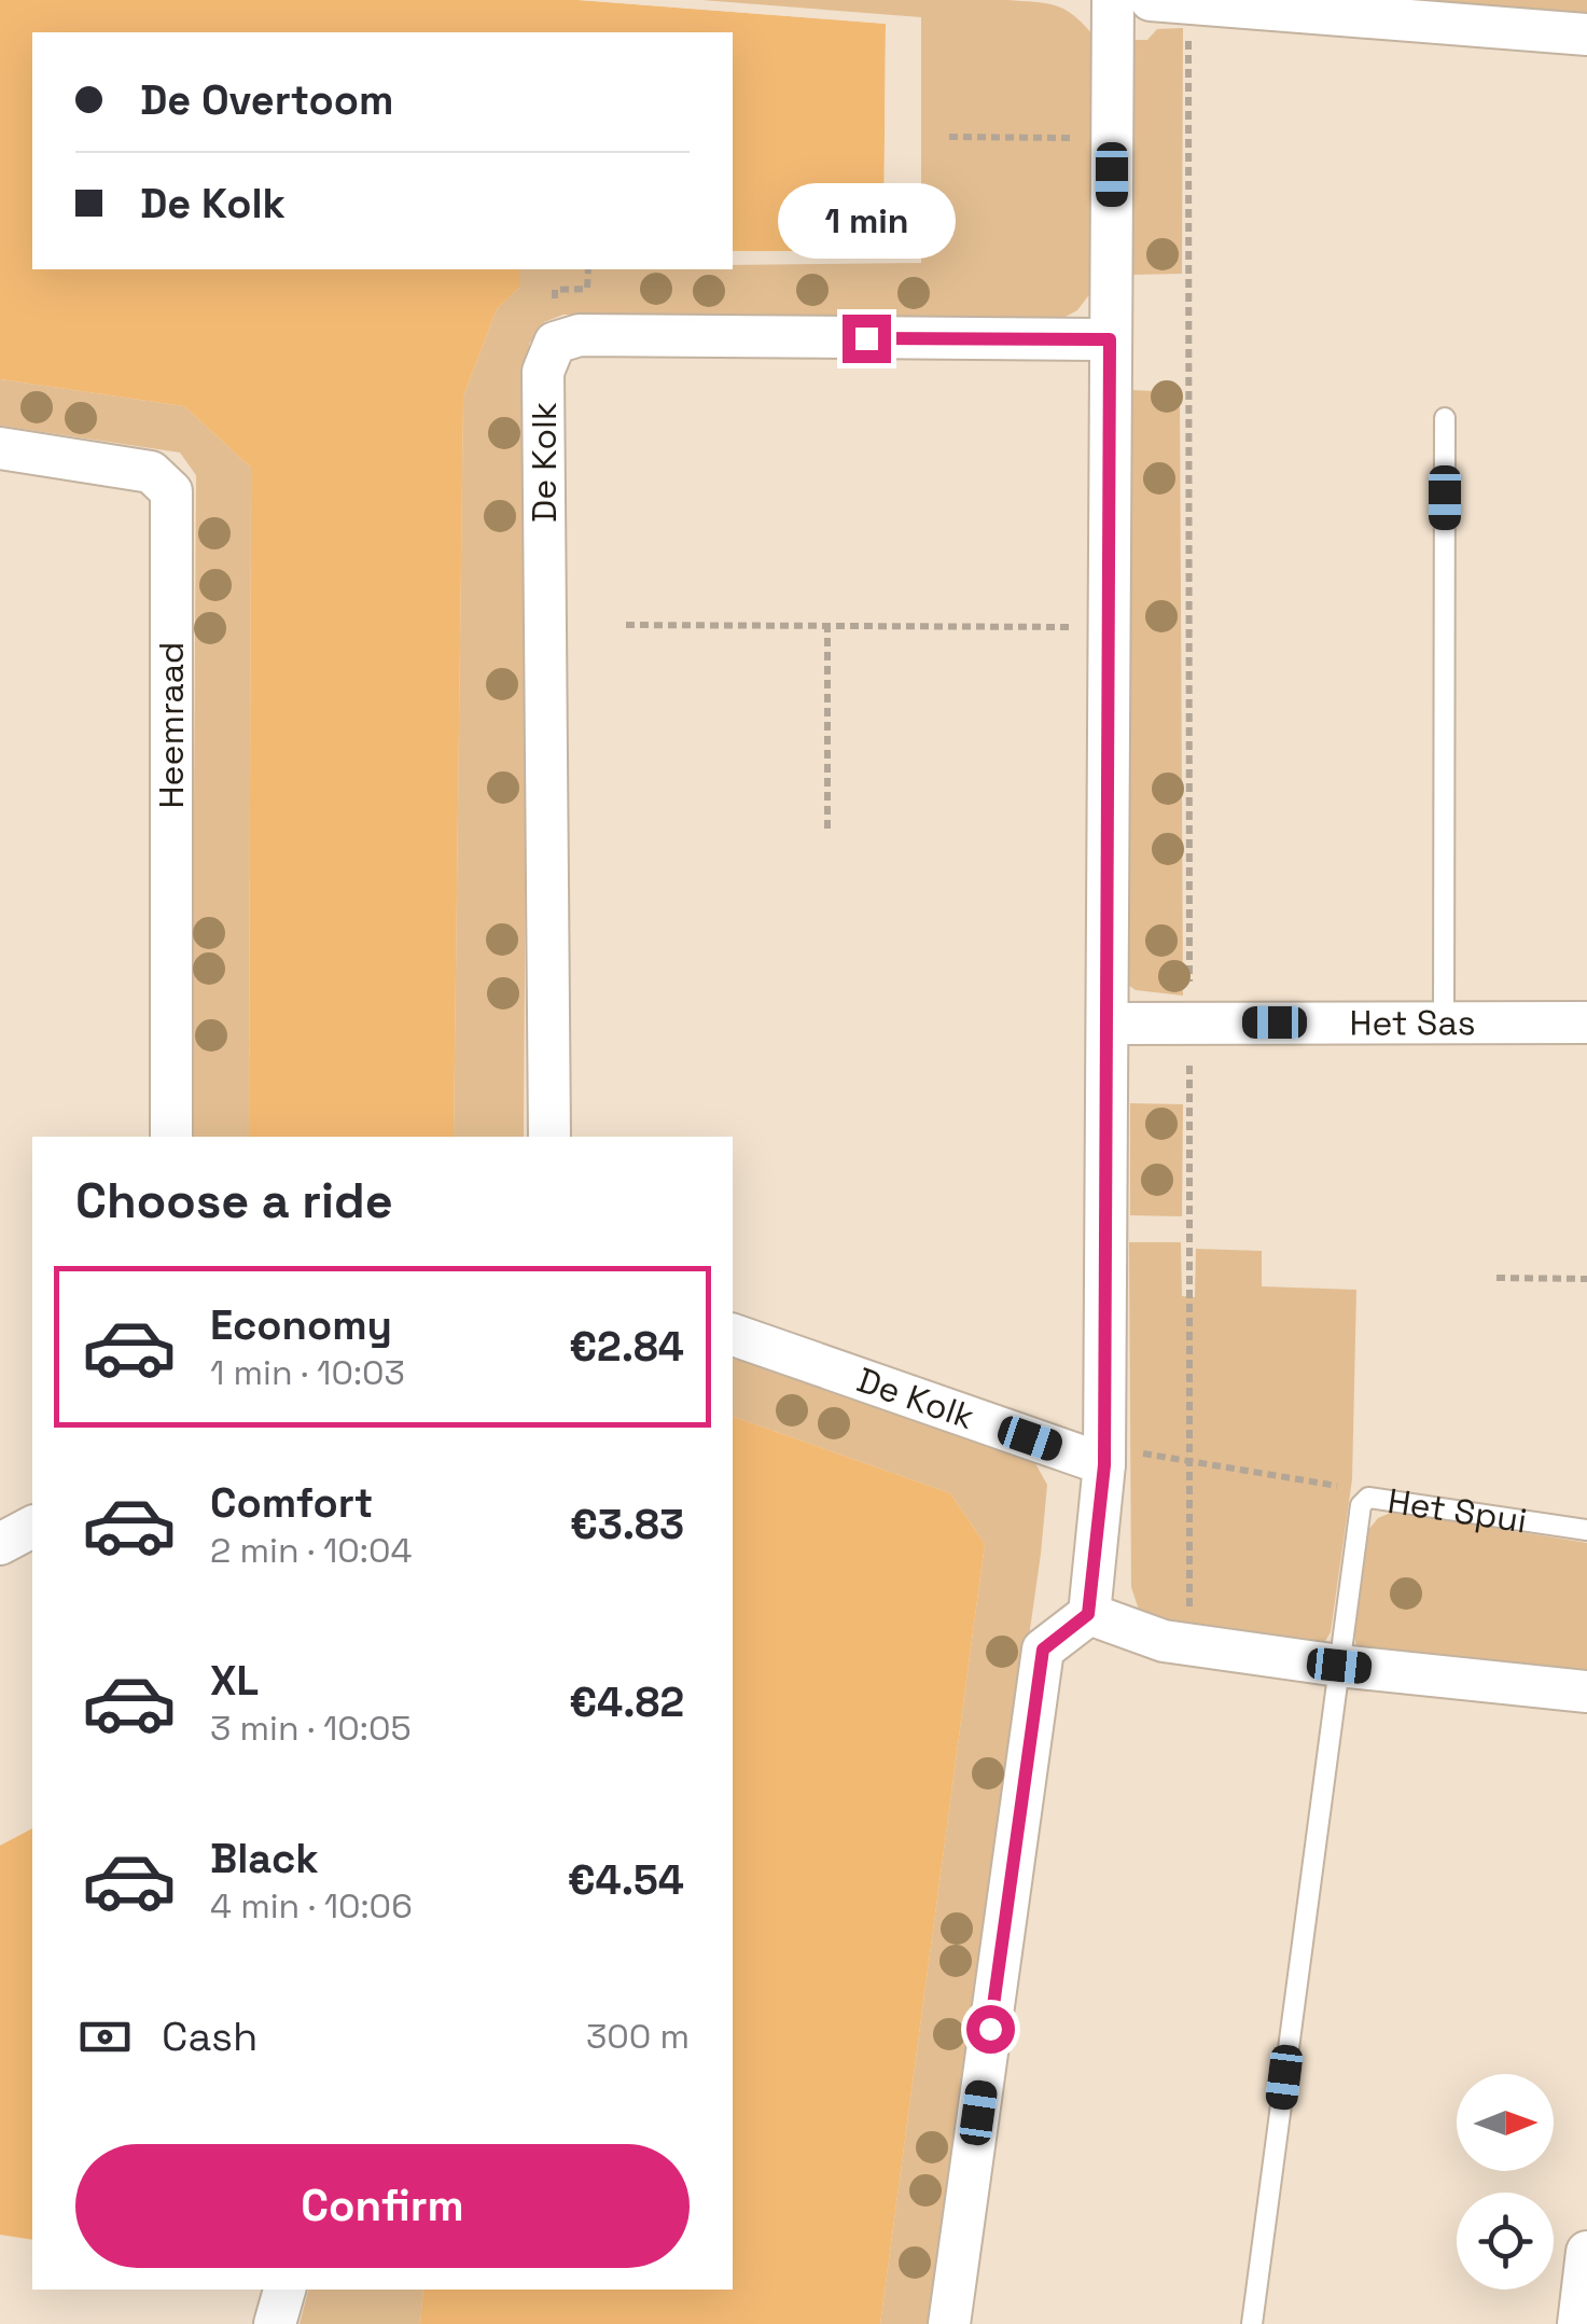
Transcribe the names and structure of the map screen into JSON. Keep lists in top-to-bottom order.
{
  "streets": {
    "street": ["De Kolk", "Heemraad", "Het Sas"],
    "lane": ["Het Spui"]
  },
  "north": "right",
  "page": {
    "banner": ["De Overtoom", "De Kolk"],
    "bubble": "1 min",
    "heading": "Choose a ride",
    "list": [
      {
        "name": "Economy",
        "note": "1 min · 10:03",
        "value": "€2.84"
      },
      {
        "name": "Comfort",
        "note": "2 min · 10:04",
        "value": "€3.83"
      },
      {
        "name": "XL",
        "note": "3 min · 10:05",
        "value": "€4.82"
      },
      {
        "name": "Black",
        "note": "4 min · 10:06",
        "value": "€4.54"
      }
    ],
    "pay": ["Cash", "300 m"],
    "buttons": "Confirm"
  }
}
